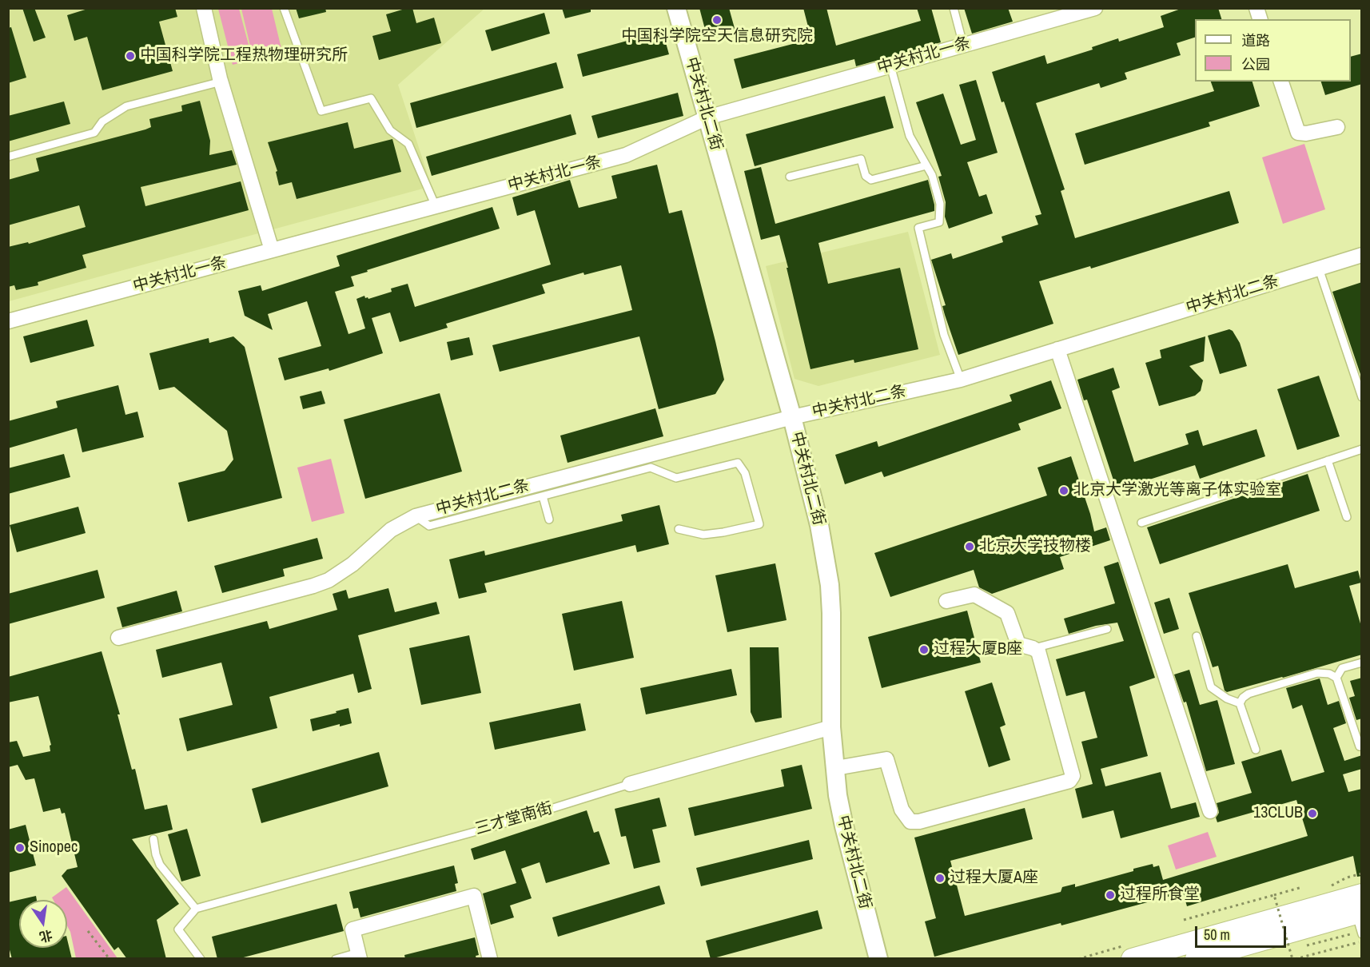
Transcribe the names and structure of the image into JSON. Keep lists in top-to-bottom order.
{
  "streets": {
    "street": [
      "中关村北一条",
      "中关村北二街",
      "中关村北二条",
      "三才堂南街"
    ]
  },
  "crossings": [
    ["中关村北一条", "中关村北二街"],
    ["中关村北二街", "中关村北二条"],
    ["中关村北二街", "三才堂南街"]
  ],
  "places": [
    "中国科学院空天信息研究院",
    "中国科学院工程热物理研究所",
    "北京大学激光等离子体实验室",
    "北京大学技物楼",
    "过程大厦B座",
    "13CLUB",
    "Sinopec",
    "过程大厦A座",
    "过程所食堂"
  ],
  "legend": ["道路", "公园"],
  "scale_bar": "50 m",
  "north": "bottom"
}
